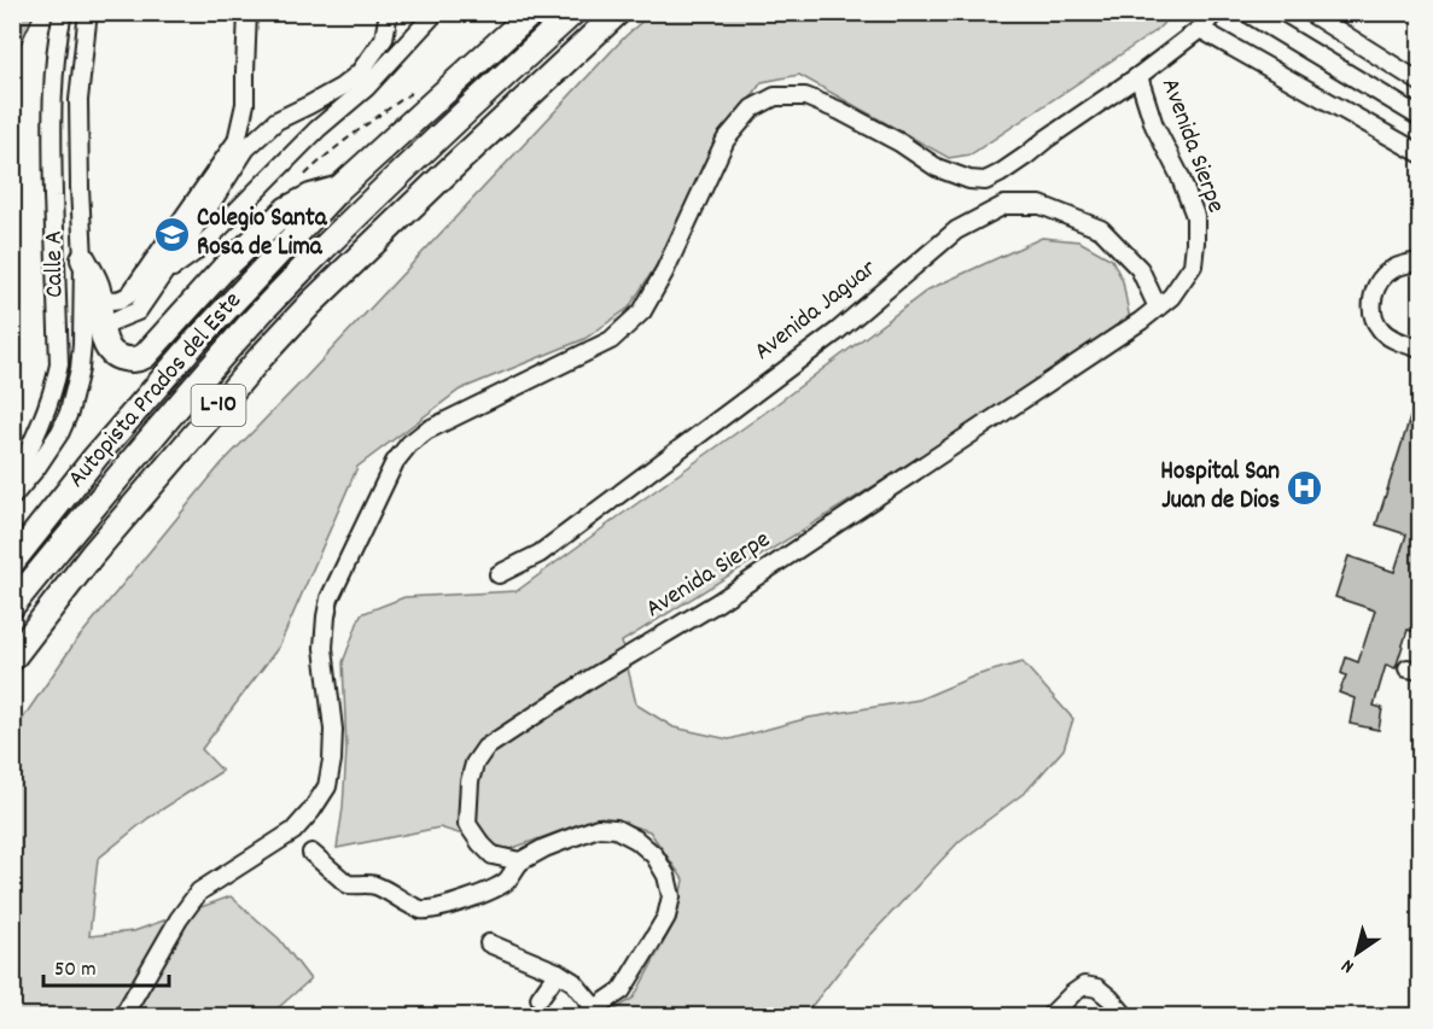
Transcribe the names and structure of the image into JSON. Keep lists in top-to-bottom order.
{
  "streets": {
    "highway": ["Autopista Prados del Este", "L-10"],
    "street": ["Avenida Sierpe", "Calle A", "Avenida Jaguar"]
  },
  "crossings": [
    ["Avenida Sierpe", "Avenida Jaguar"]
  ],
  "places": {
    "school or university": ["Colegio Santa Rosa de Lima"],
    "hospital": ["Hospital San Juan de Dios"]
  },
  "scale_bar": "50 m",
  "north": "bottom left"
}
